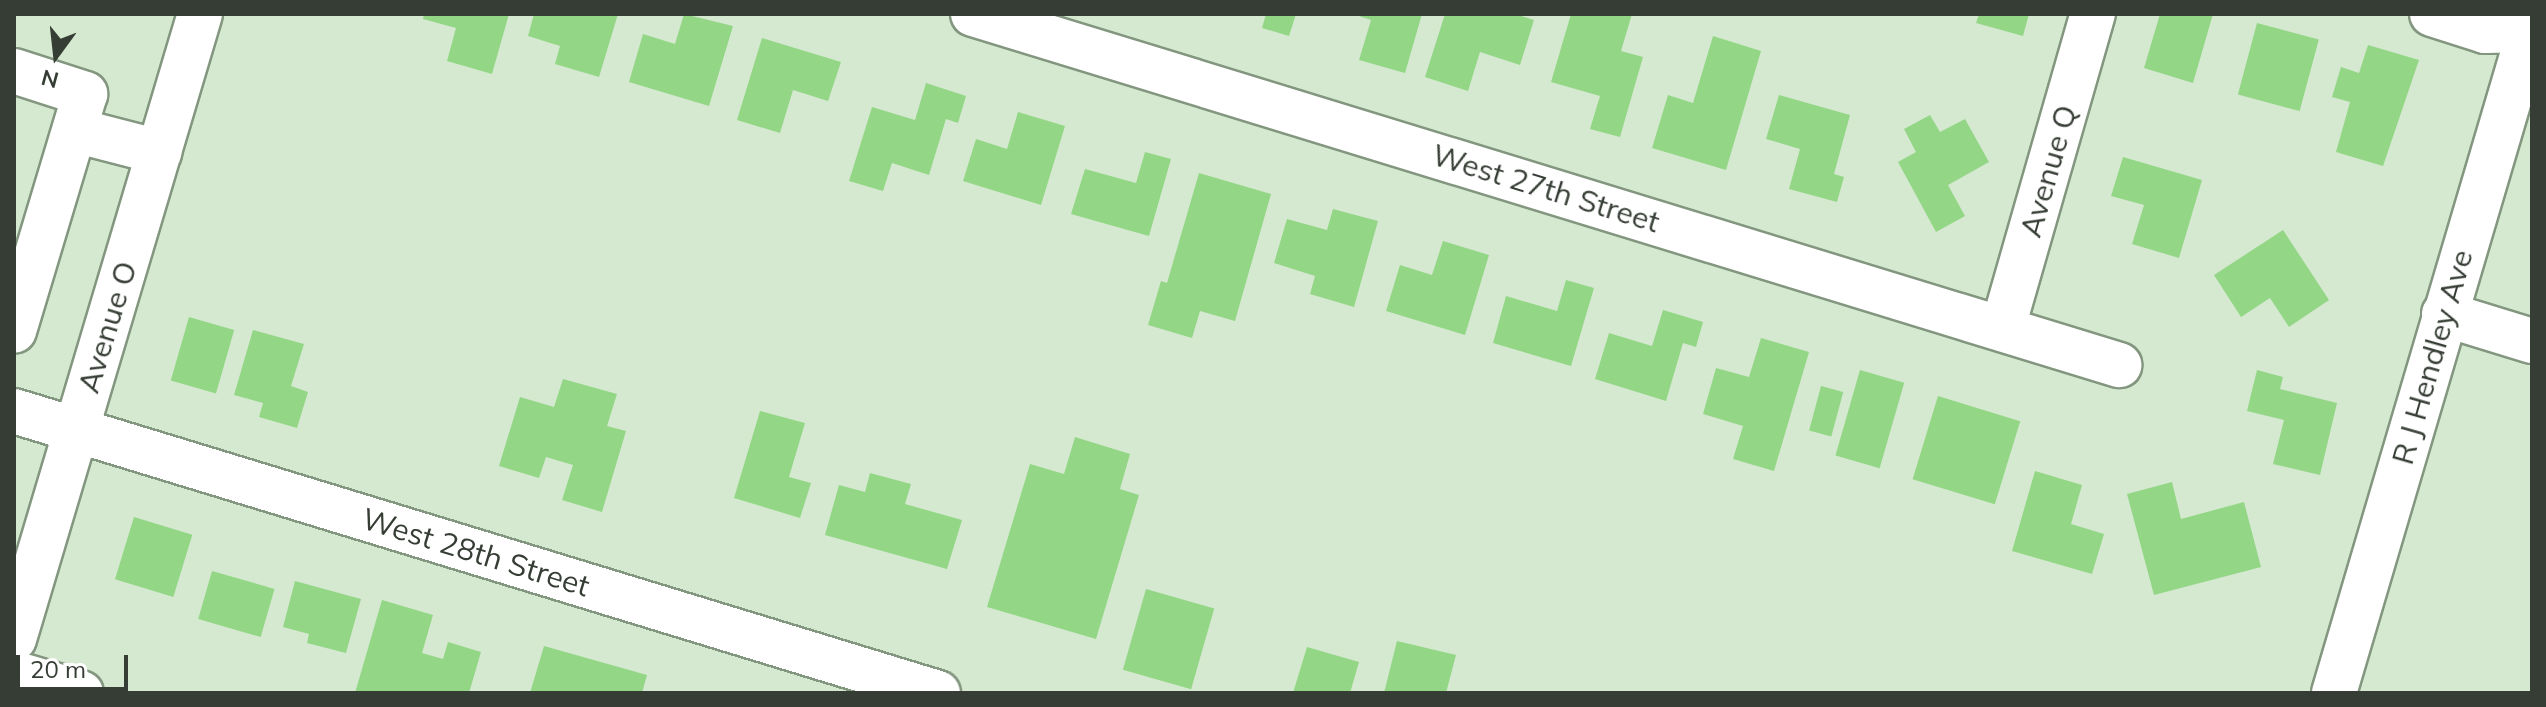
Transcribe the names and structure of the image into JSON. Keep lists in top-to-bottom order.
{
  "streets": {
    "street": [
      "Avenue Q",
      "West 27th Street",
      "Avenue O",
      "R J Hendley Ave",
      "West 28th Street"
    ]
  },
  "crossings": [
    ["Avenue Q", "West 27th Street"],
    ["Avenue O", "West 28th Street"]
  ],
  "scale_bar": "20 m",
  "north": "bottom"
}
